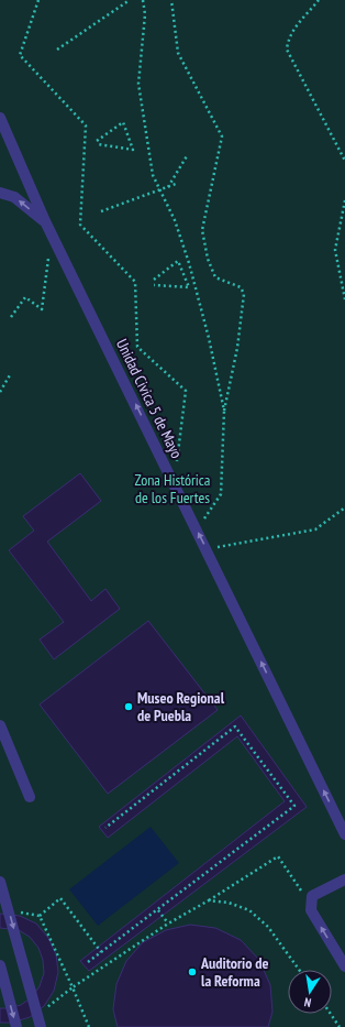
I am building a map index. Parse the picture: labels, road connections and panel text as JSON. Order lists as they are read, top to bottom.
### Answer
{
  "streets": {
    "lane": ["Unidad Civica 5 de Mayo"]
  },
  "one_way": ["Unidad Civica 5 de Mayo"],
  "parks": ["Zona Histórica de los Fuertes"],
  "places": ["Museo Regional de Puebla", "Auditorio de la Reforma"],
  "north": "bottom"
}
